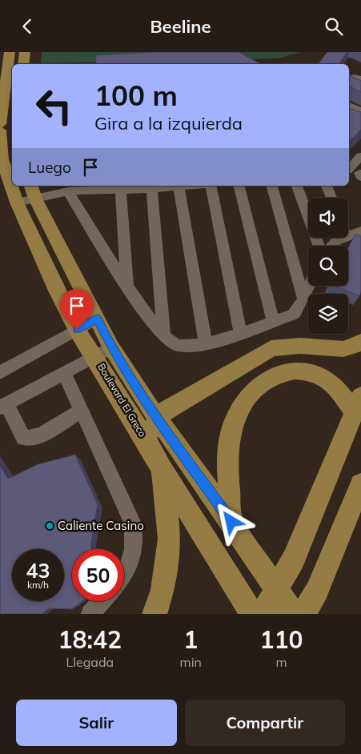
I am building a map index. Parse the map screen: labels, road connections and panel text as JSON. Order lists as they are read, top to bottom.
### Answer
{
  "streets": {
    "main road": ["Boulevard El Greco"]
  },
  "places": ["Caliente Casino"],
  "page": {
    "header": "Beeline",
    "turn": ["100 m", "Gira a la izquierda"],
    "then": "Luego",
    "speed": "43 km/h",
    "limit": "50",
    "eta": [
      "18:42",
      "Llegada",
      "1",
      "min",
      "110",
      "m"
    ],
    "buttons": ["Salir", "Compartir"]
  }
}
